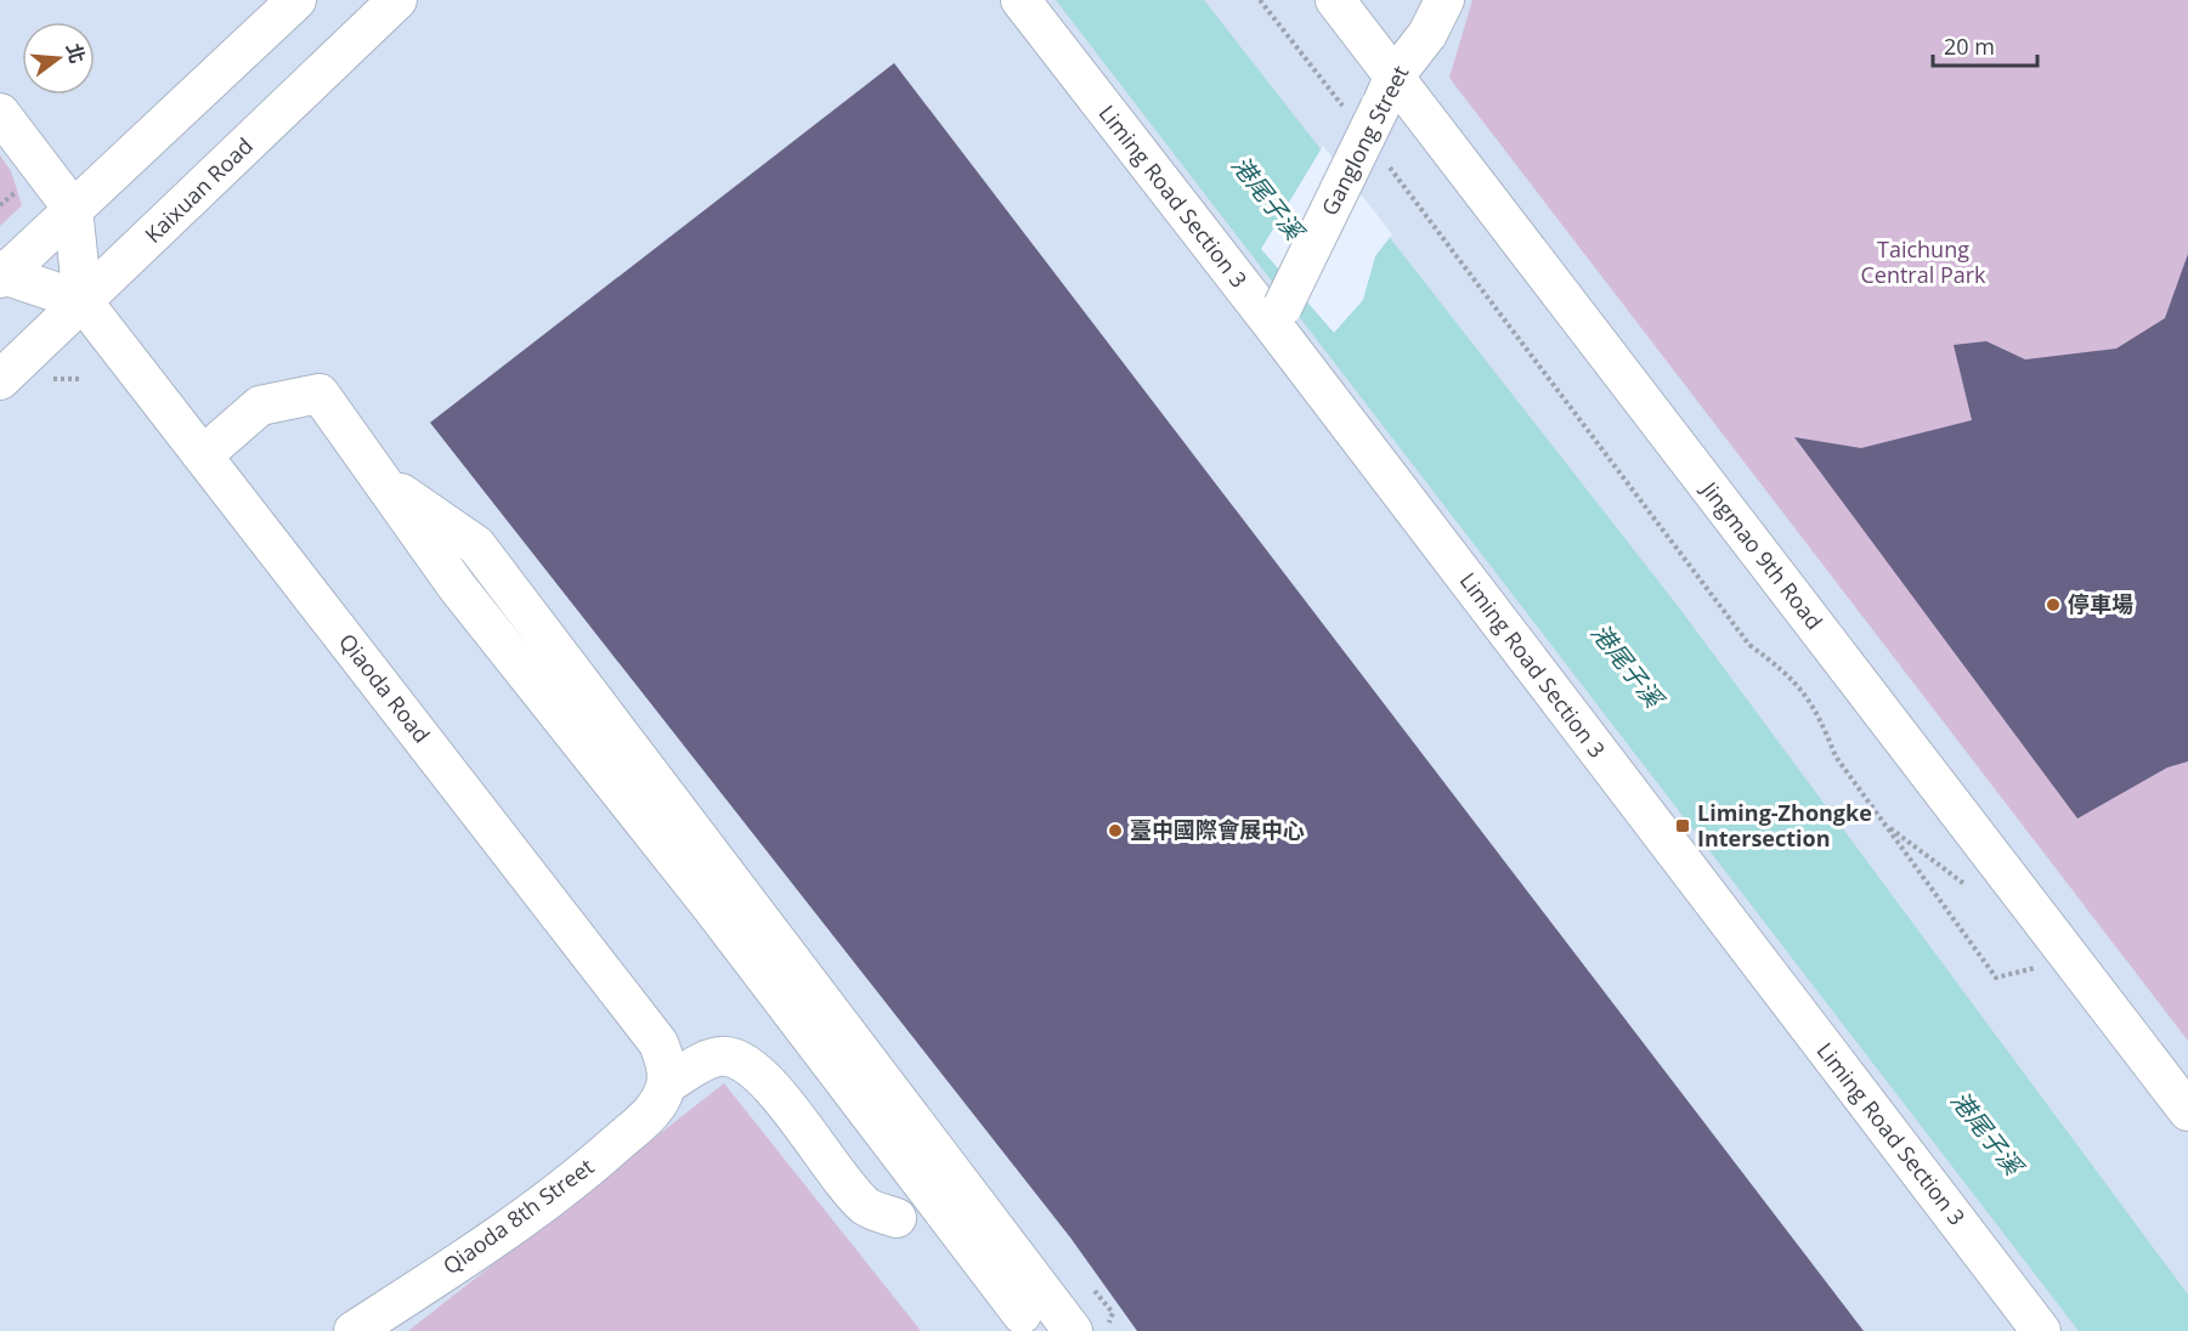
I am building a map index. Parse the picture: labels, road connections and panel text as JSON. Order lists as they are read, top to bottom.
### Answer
{
  "streets": {
    "street": [
      "Ganglong Street",
      "Kaixuan Road",
      "Liming Road Section 3",
      "Jingmao 9th Road",
      "Qiaoda Road",
      "Qiaoda 8th Street"
    ]
  },
  "crossings": [
    ["Ganglong Street", "Liming Road Section 3"],
    ["Ganglong Street", "Jingmao 9th Road"],
    ["Kaixuan Road", "Qiaoda Road"],
    ["Qiaoda Road", "Qiaoda 8th Street"]
  ],
  "water": ["港尾子溪"],
  "parks": ["Taichung Central Park"],
  "places": {
    "other": ["停車場", "臺中國際會展中心"],
    "transit": ["Liming-Zhongke Intersection"]
  },
  "scale_bar": "20 m",
  "north": "right"
}
